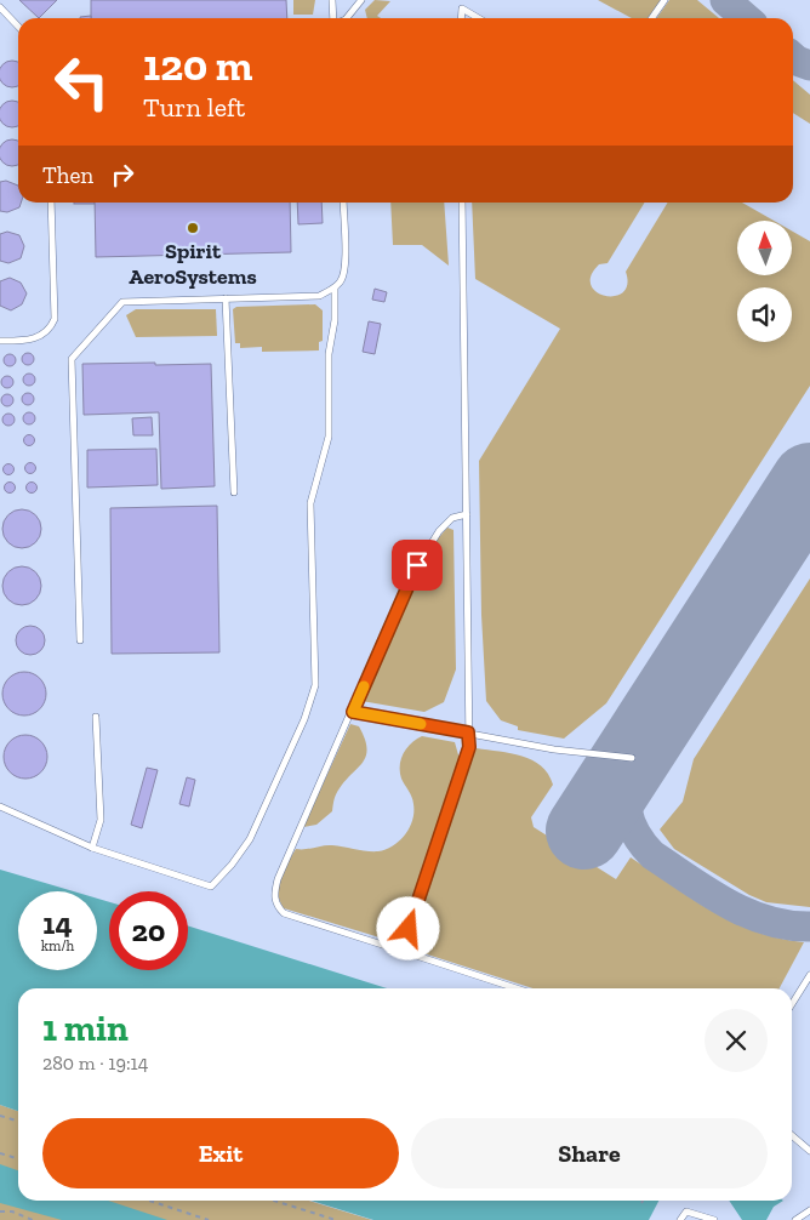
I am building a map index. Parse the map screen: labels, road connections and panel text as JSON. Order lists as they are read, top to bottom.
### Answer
{
  "places": ["Spirit AeroSystems"],
  "north": "top",
  "page": {
    "turn": ["120 m", "Turn left"],
    "then": "Then",
    "speed": "14 km/h",
    "limit": "20",
    "heading": ["1 min", "280 m · 19:14"],
    "buttons": ["Exit", "Share"]
  }
}
